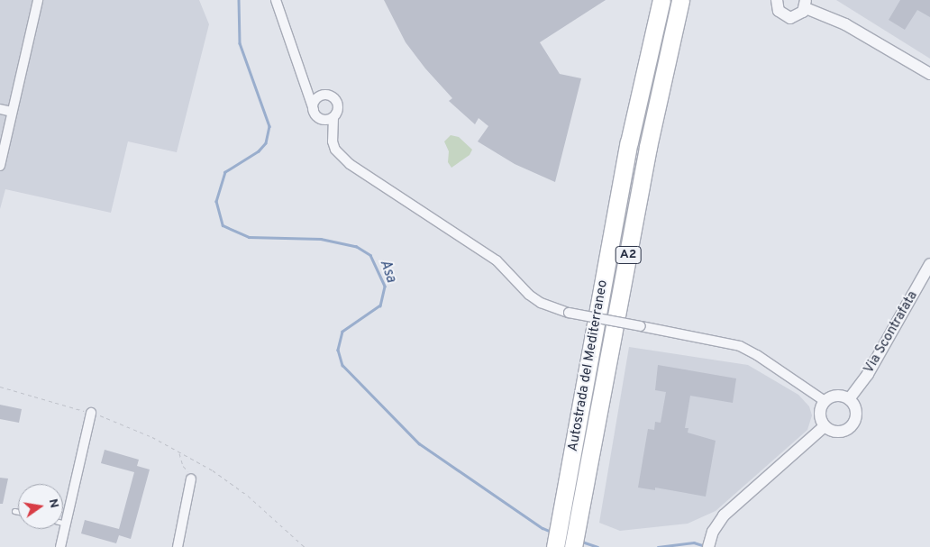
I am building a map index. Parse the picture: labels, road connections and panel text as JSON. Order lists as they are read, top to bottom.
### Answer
{
  "streets": {
    "highway": ["A2", "Autostrada del Mediterraneo"],
    "street": ["Via Scontrafata"]
  },
  "water": ["Asa"],
  "north": "right"
}
